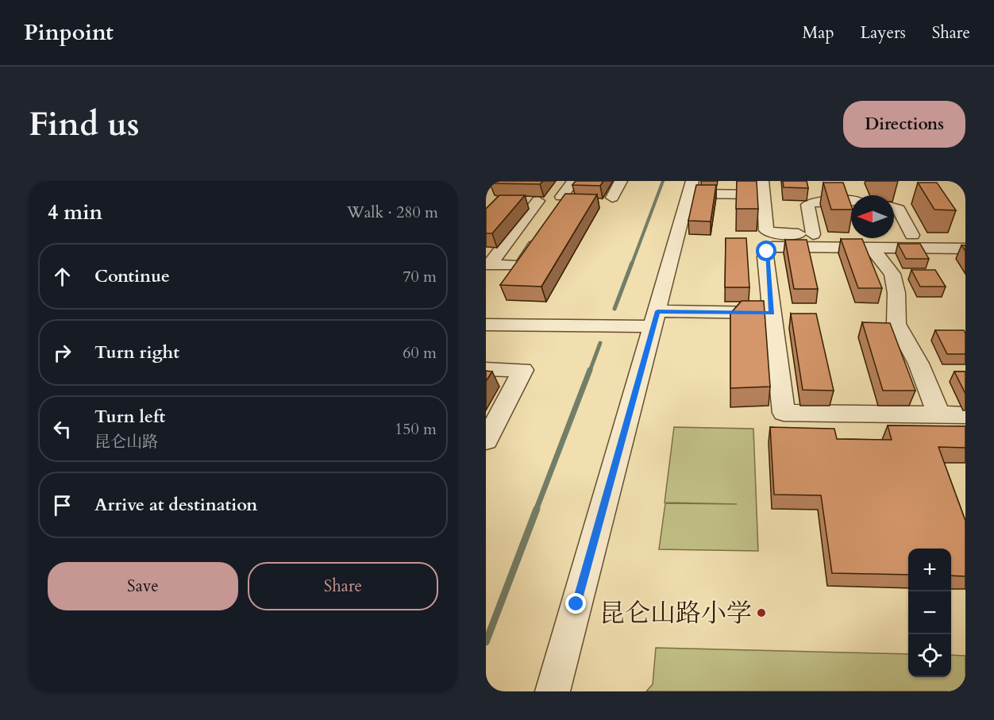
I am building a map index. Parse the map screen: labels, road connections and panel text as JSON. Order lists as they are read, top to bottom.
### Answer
{
  "places": ["昆仑山路小学"],
  "north": "left",
  "page": {
    "header": "Pinpoint",
    "nav": ["Map", "Layers", "Share"],
    "buttons": [
      "Directions",
      ["Save", "Share"]
    ],
    "title": "Find us",
    "heading": ["4 min", "Walk · 280 m"],
    "list": [
      ["Continue", "70 m"],
      ["Turn right", "60 m"],
      ["Turn left", "昆仑山路", "150 m"],
      "Arrive at destination"
    ],
    "map_buttons": ["+", "−"]
  }
}
